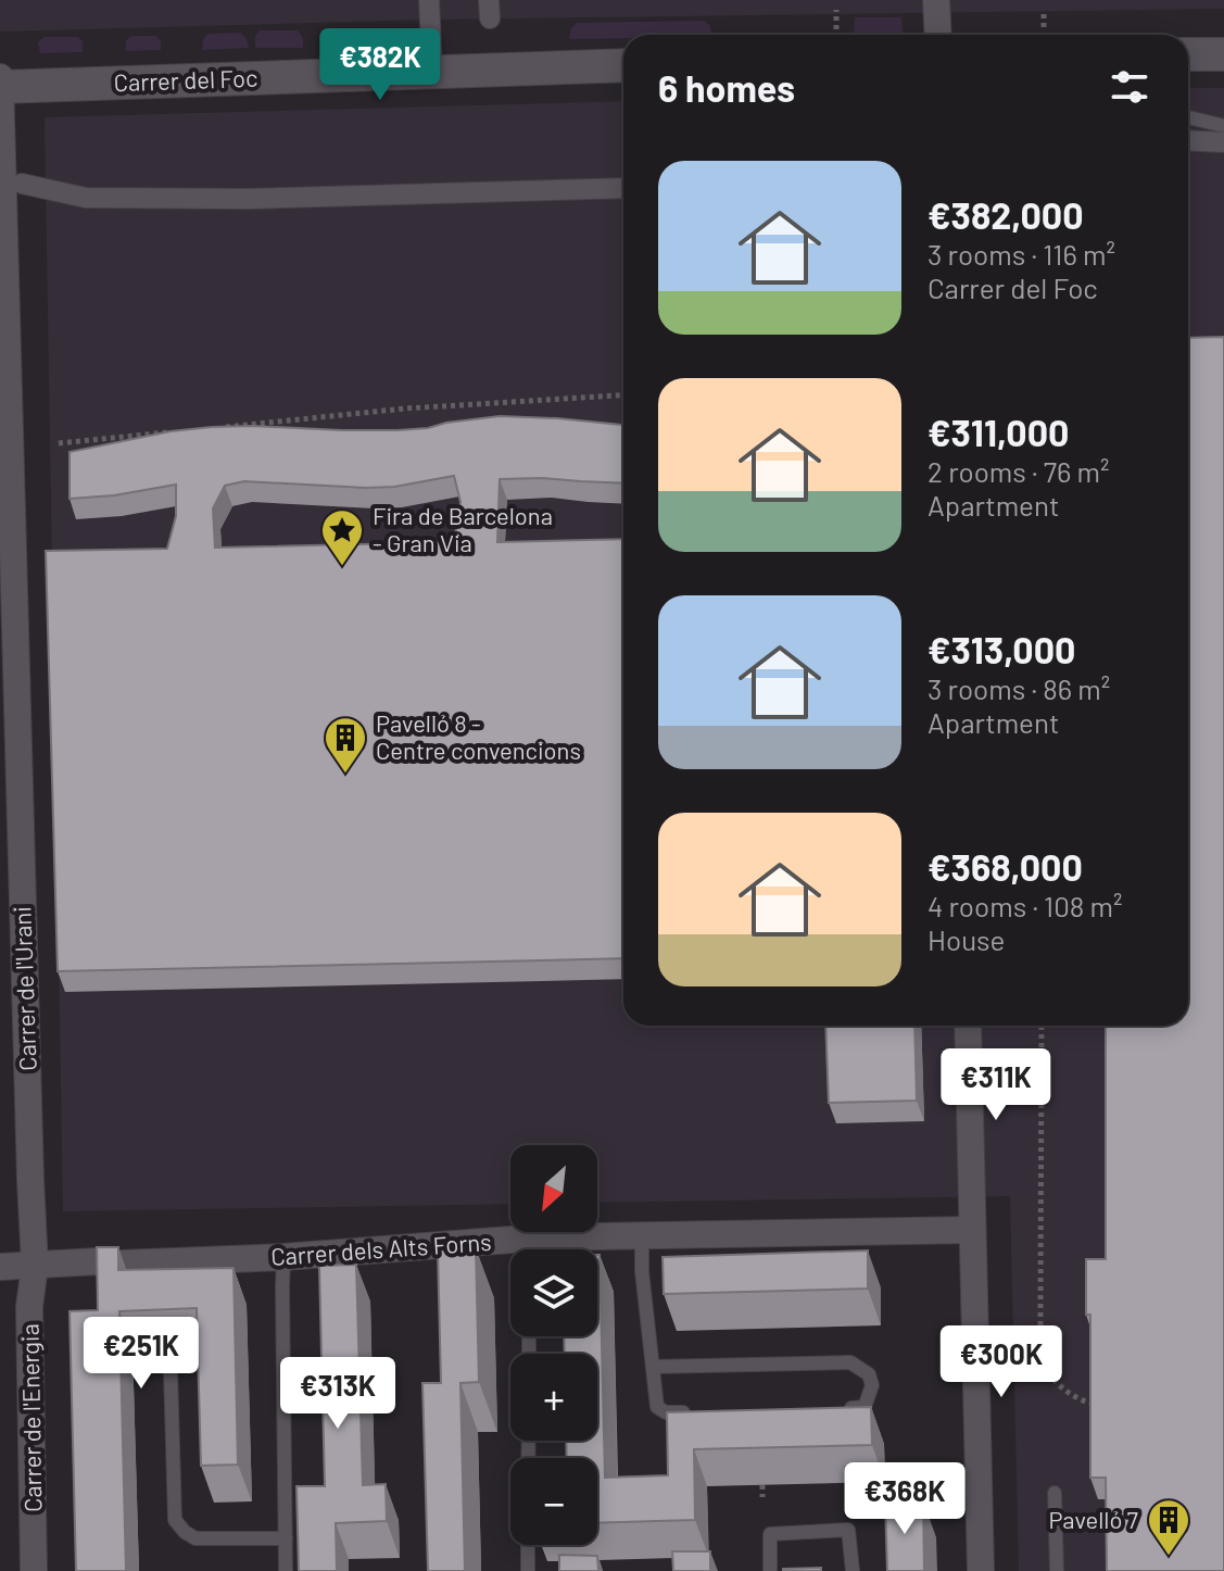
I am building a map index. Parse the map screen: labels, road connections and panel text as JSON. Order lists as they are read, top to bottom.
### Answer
{
  "streets": {
    "street": [
      "Carrer del Foc",
      "Carrer de l'Urani",
      "Carrer dels Alts Forns",
      "Carrer de l'Energia"
    ]
  },
  "crossings": [
    ["Carrer del Foc", "Carrer de l'Urani"],
    ["Carrer de l'Urani", "Carrer dels Alts Forns"],
    ["Carrer de l'Urani", "Carrer de l'Energia"],
    ["Carrer dels Alts Forns", "Carrer de l'Energia"]
  ],
  "places": {
    "place": ["Fira de Barcelona - Gran Via"],
    "building": ["Pavelló 8 - Centre convencions", "Pavelló 7"]
  },
  "north": "bottom left",
  "page": {
    "price": [
      "€382K",
      "€311K",
      "€251K",
      "€300K",
      "€313K",
      "€368K"
    ],
    "heading": "6 homes",
    "list": [
      {
        "name": "€382,000",
        "note": "3 rooms · 116 m² · Carrer del Foc"
      },
      {
        "name": "€311,000",
        "note": "2 rooms · 76 m² · Apartment"
      },
      {
        "name": "€313,000",
        "note": "3 rooms · 86 m² · Apartment"
      },
      {
        "name": "€368,000",
        "note": "4 rooms · 108 m² · House"
      }
    ],
    "map_buttons": ["+", "−"]
  }
}
